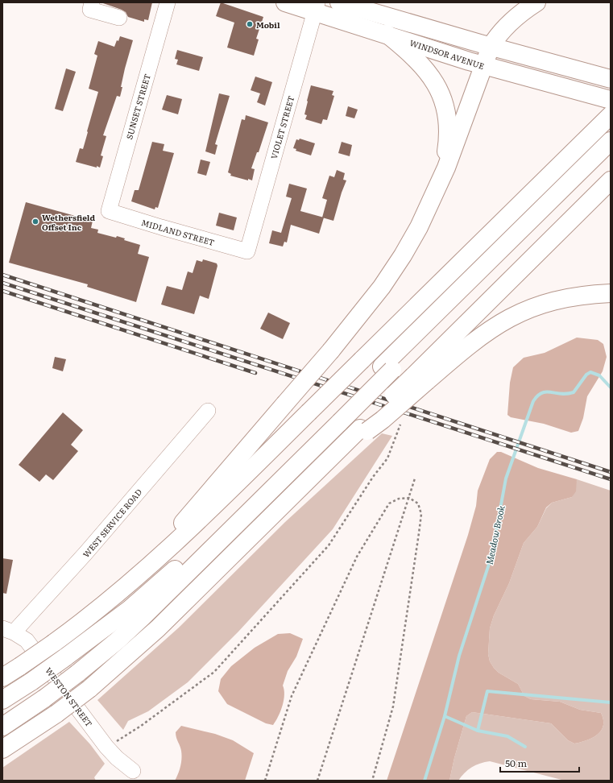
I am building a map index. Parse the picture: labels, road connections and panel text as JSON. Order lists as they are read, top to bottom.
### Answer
{
  "streets": {
    "main road": ["WINDSOR AVENUE"],
    "street": [
      "SUNSET STREET",
      "VIOLET STREET",
      "MIDLAND STREET",
      "WEST SERVICE ROAD",
      "WESTON STREET"
    ]
  },
  "crossings": [
    ["WINDSOR AVENUE", "VIOLET STREET"],
    ["SUNSET STREET", "MIDLAND STREET"],
    ["VIOLET STREET", "MIDLAND STREET"],
    ["WEST SERVICE ROAD", "WESTON STREET"]
  ],
  "water": ["Meadow Brook"],
  "places": ["Mobil", "Wethersfield Offset Inc"],
  "scale_bar": "50 m"
}
